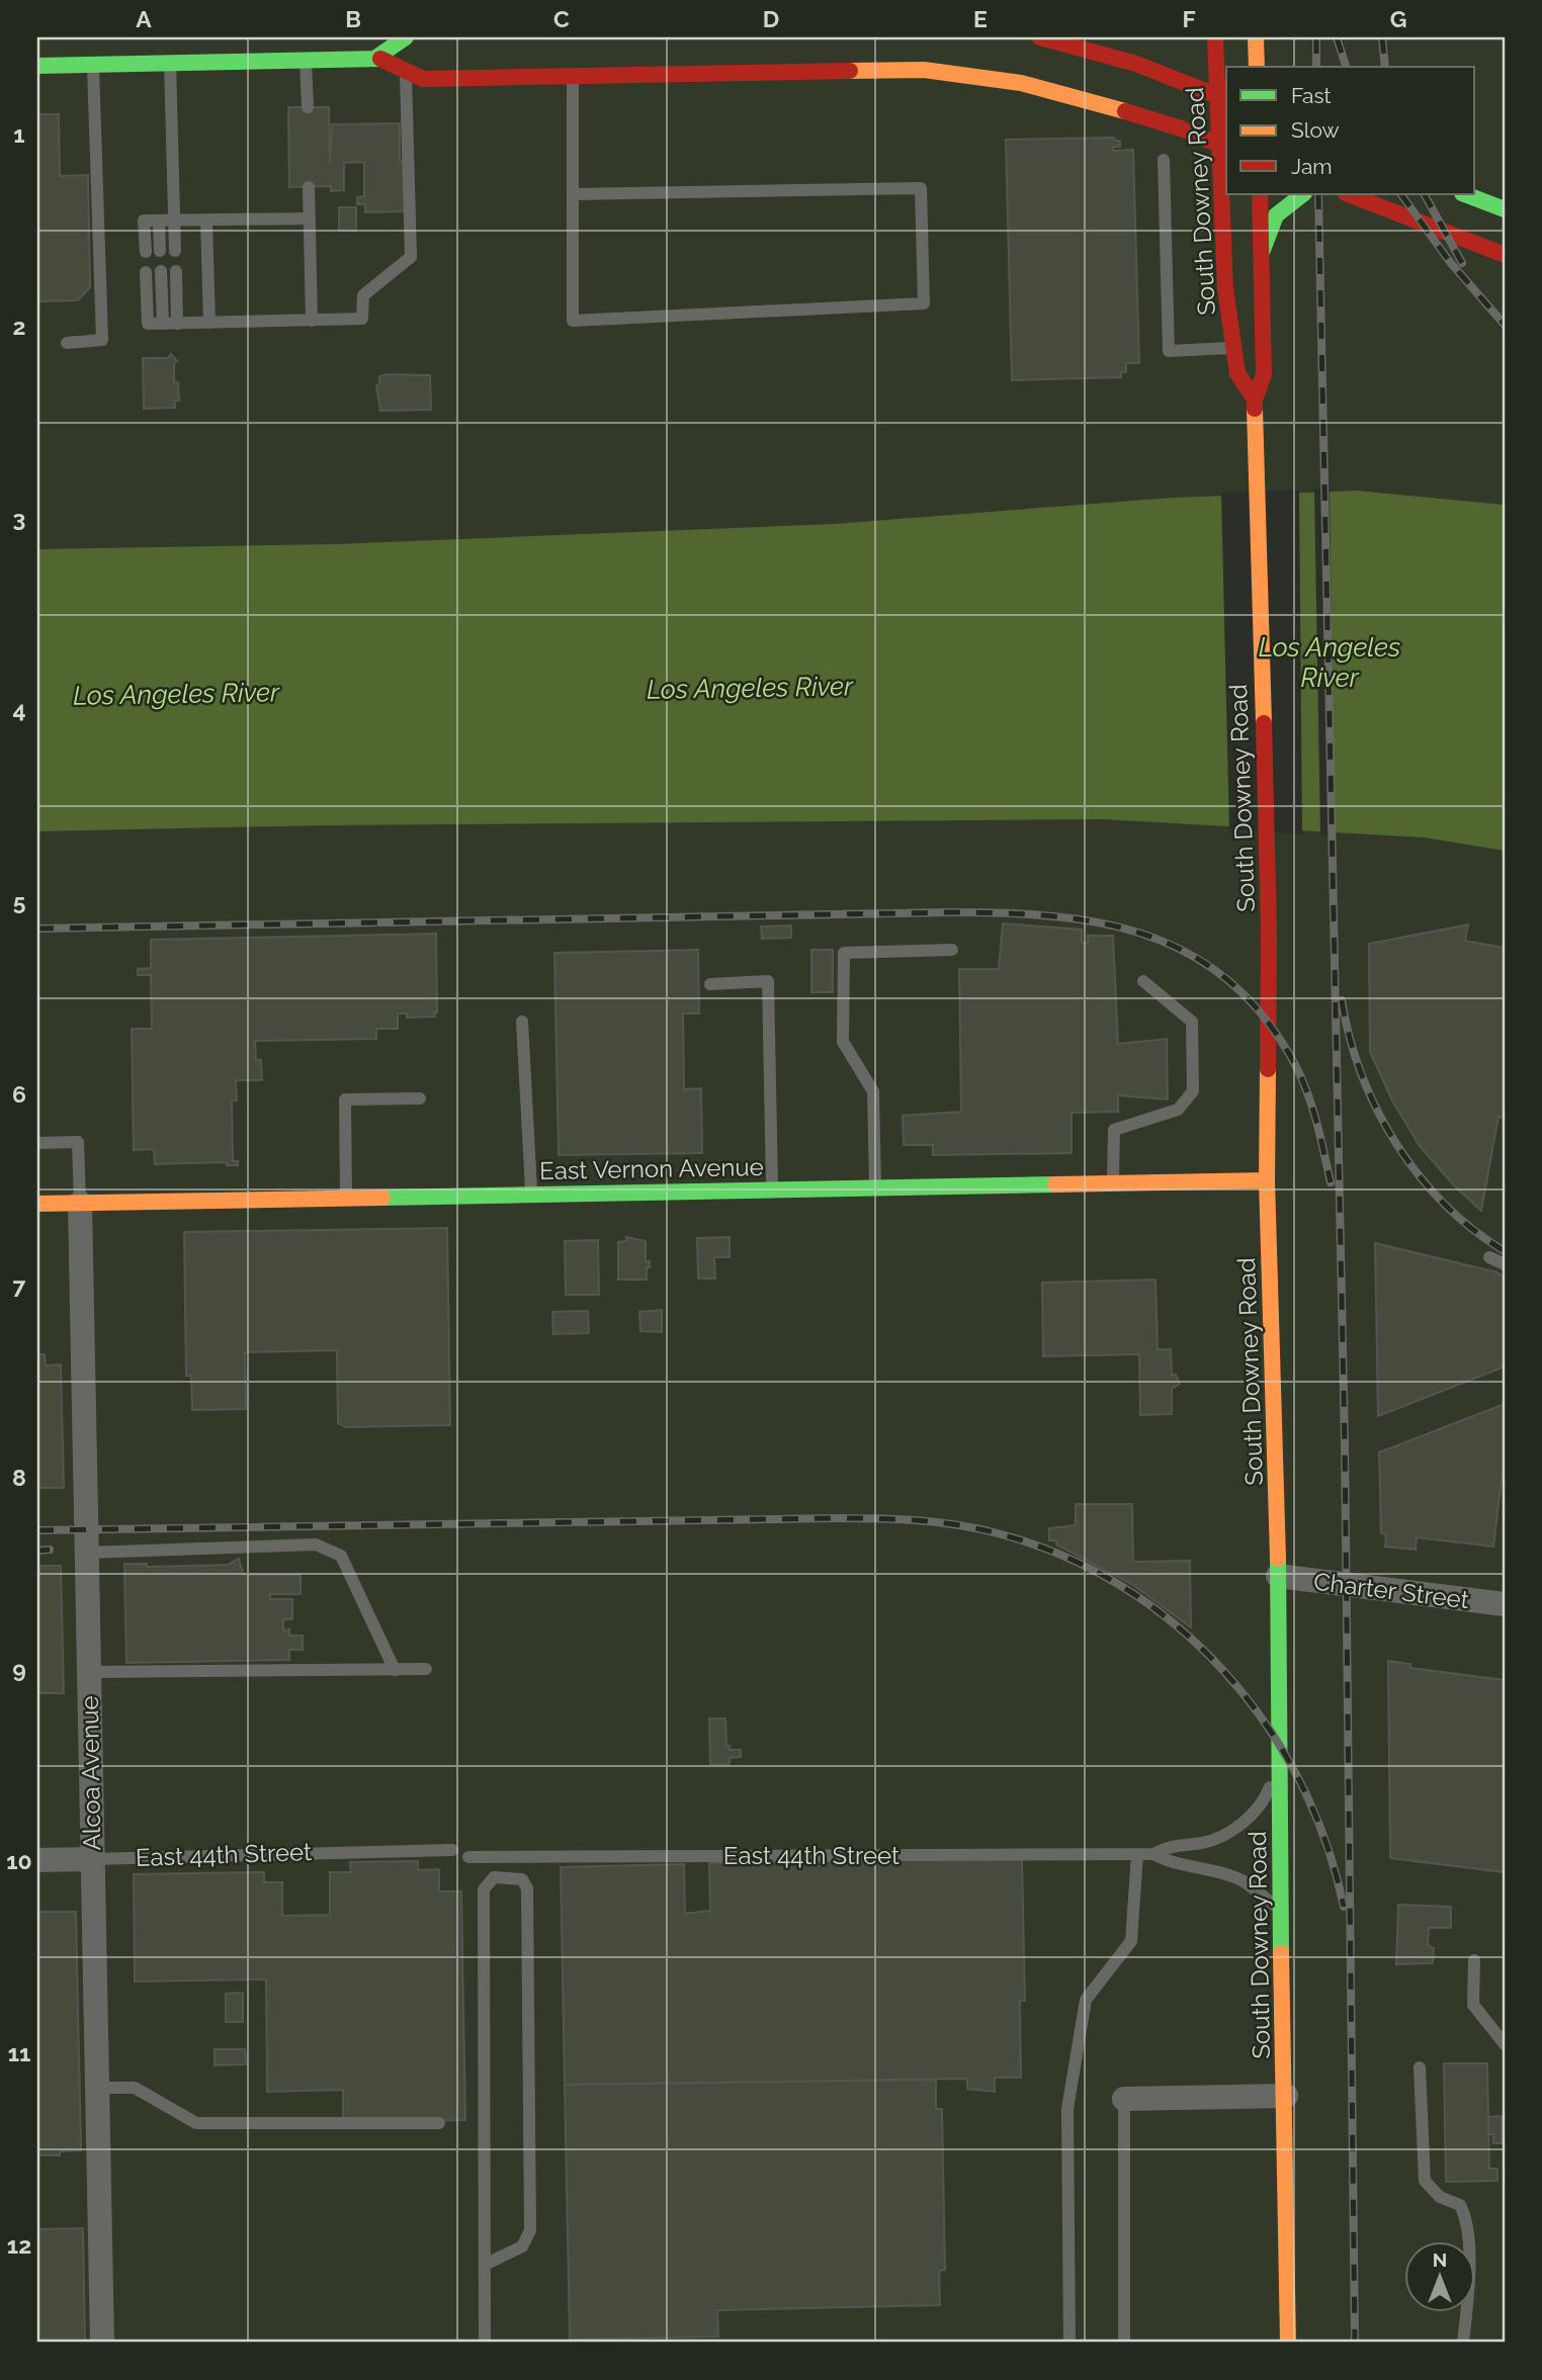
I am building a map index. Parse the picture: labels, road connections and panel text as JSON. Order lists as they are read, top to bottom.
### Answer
{
  "streets": {
    "main road": ["South Downey Road", "East Vernon Avenue"],
    "street": ["Charter Street", "Alcoa Avenue", "East 44th Street"]
  },
  "crossings": [
    ["South Downey Road", "East Vernon Avenue"],
    ["South Downey Road", "Charter Street"],
    ["South Downey Road", "East 44th Street"],
    ["East Vernon Avenue", "Alcoa Avenue"],
    ["Alcoa Avenue", "East 44th Street"]
  ],
  "water": ["Los Angeles River"],
  "legend": ["Fast", "Slow", "Jam"],
  "north": "top",
  "grid": {
    "columns": [
      "A",
      "B",
      "C",
      "D",
      "E",
      "F",
      "G"
    ],
    "rows": [
      "1",
      "2",
      "3",
      "4",
      "5",
      "6",
      "7",
      "8",
      "9",
      "10",
      "11",
      "12"
    ]
  }
}
